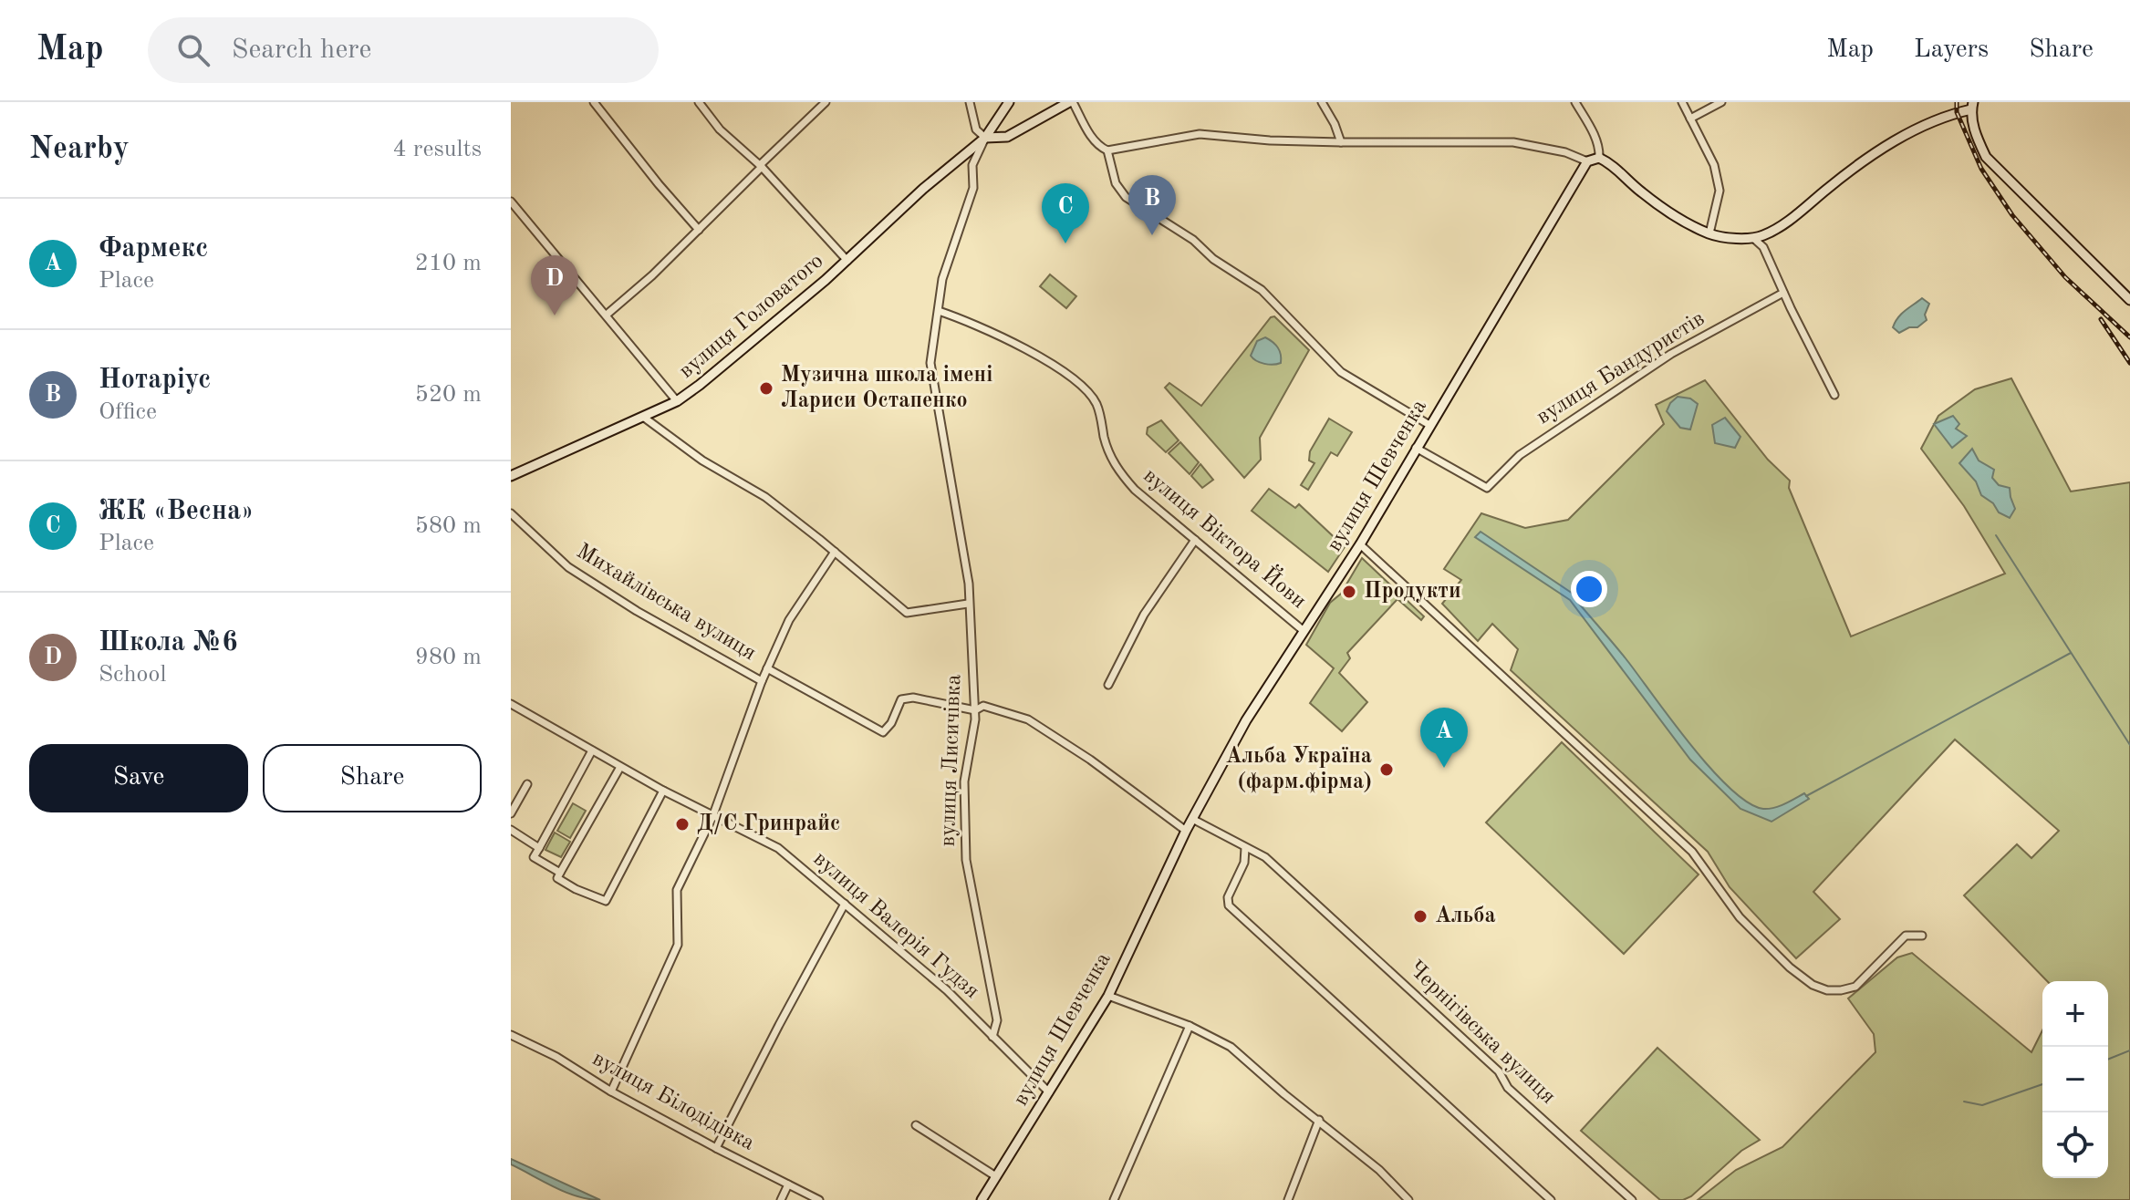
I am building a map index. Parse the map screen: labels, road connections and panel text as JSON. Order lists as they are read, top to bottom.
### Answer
{
  "streets": {
    "main road": ["вулиця Головатого", "вулиця Шевченка"],
    "street": [
      "вулиця Бандуристів",
      "вулиця Віктора Йови",
      "Михайлівська вулиця",
      "вулиця Лисичівка",
      "вулиця Валерія Гудзя",
      "Чернігівська вулиця",
      "вулиця Білодідівка"
    ]
  },
  "crossings": [
    ["вулиця Головатого", "вулиця Лисичівка"],
    ["вулиця Бандуристів", "вулиця Шевченка"],
    ["вулиця Шевченка", "вулиця Віктора Йови"],
    ["вулиця Шевченка", "вулиця Валерія Гудзя"],
    ["вулиця Віктора Йови", "вулиця Лисичівка"],
    ["Михайлівська вулиця", "вулиця Лисичівка"],
    ["вулиця Лисичівка", "вулиця Валерія Гудзя"]
  ],
  "places": [
    "Музична школа імені Лариси Остапенко",
    "Продукти",
    "Альба Україна (фарм.фірма)",
    "Д/С Гринрайс",
    "Альба"
  ],
  "page": {
    "header": "Map",
    "search": "Search here",
    "nav": ["Map", "Layers", "Share"],
    "heading": ["Nearby", "4 results"],
    "pins": [
      "B",
      "C",
      "D",
      "A"
    ],
    "list": [
      {
        "mark": "A",
        "name": "Фармекс",
        "note": "Place",
        "value": "210 m"
      },
      {
        "mark": "B",
        "name": "Нотаріус",
        "note": "Office",
        "value": "520 m"
      },
      {
        "mark": "C",
        "name": "ЖК «Весна»",
        "note": "Place",
        "value": "580 m"
      },
      {
        "mark": "D",
        "name": "Школа №6",
        "note": "School",
        "value": "980 m"
      }
    ],
    "buttons": ["Save", "Share"],
    "map_buttons": ["+", "−"]
  }
}
